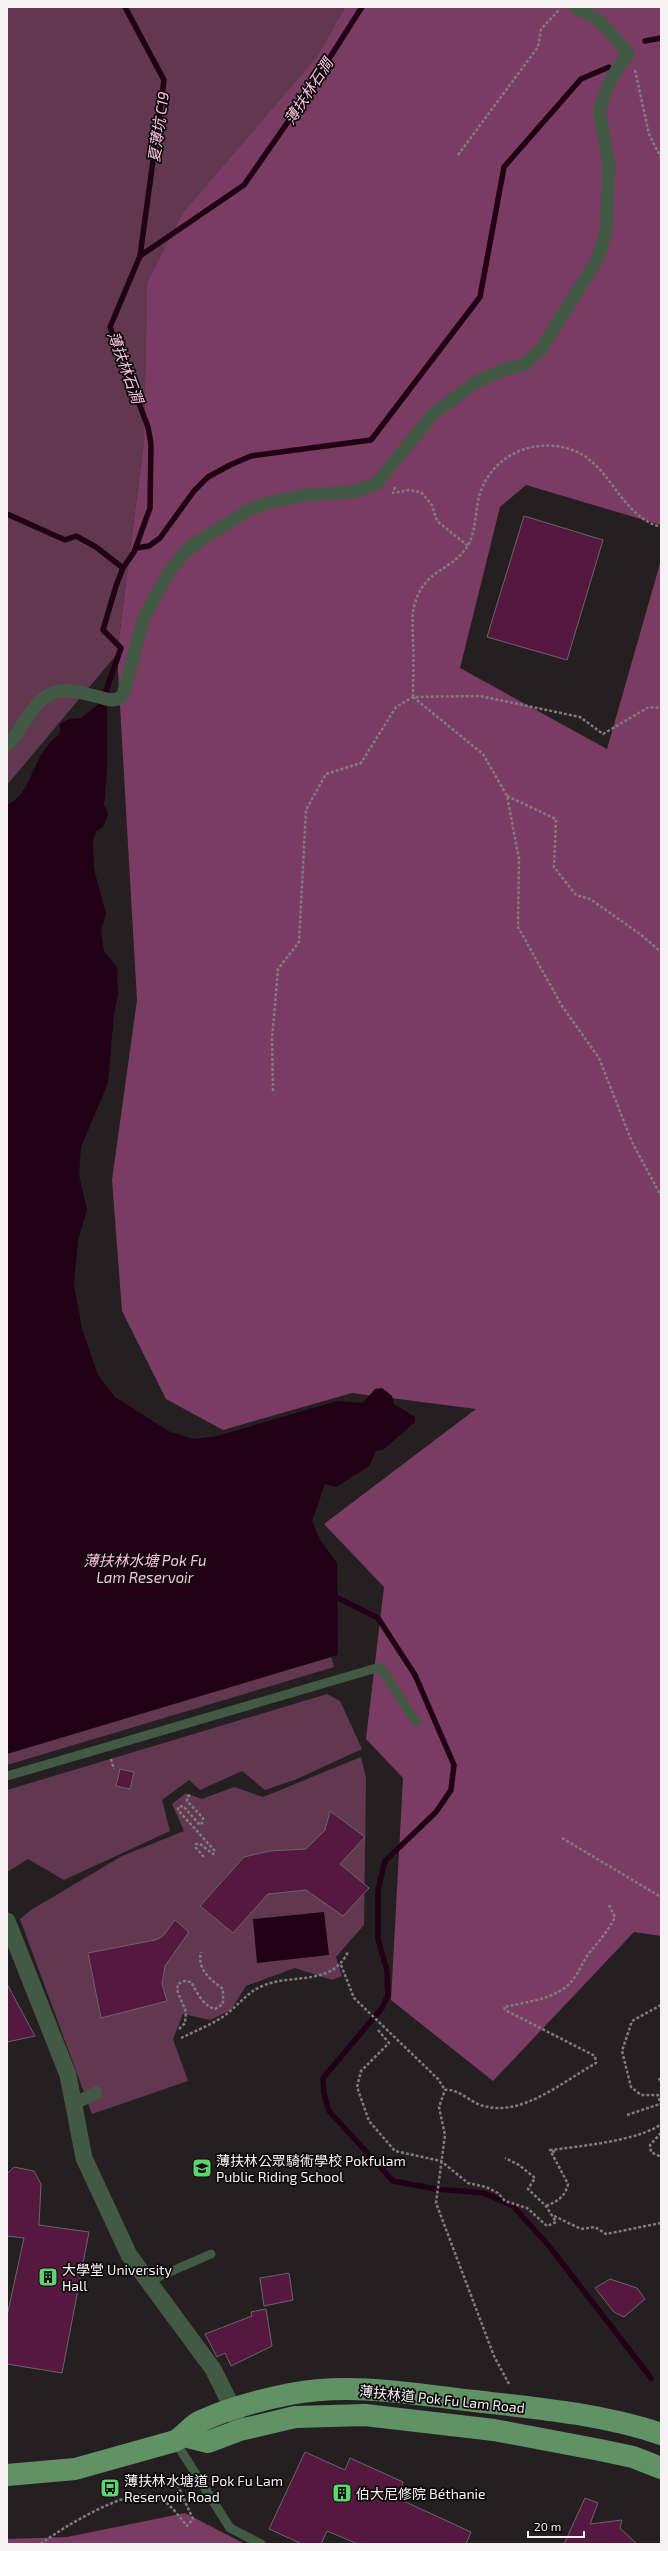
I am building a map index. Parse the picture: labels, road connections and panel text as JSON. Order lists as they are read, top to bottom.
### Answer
{
  "streets": {
    "main road": ["薄扶林道 Pok Fu Lam Road"]
  },
  "water": ["薄扶林石澗", "夏薄坑 C19", "薄扶林水塘 Pok Fu Lam Reservoir"],
  "places": {
    "school or university": ["薄扶林公眾騎術學校 Pokfulam Public Riding School"],
    "building": ["大學堂 University Hall", "伯大尼修院 Béthanie"],
    "bus stop": ["薄扶林水塘道 Pok Fu Lam Reservoir Road"]
  },
  "scale_bar": "20 m"
}
